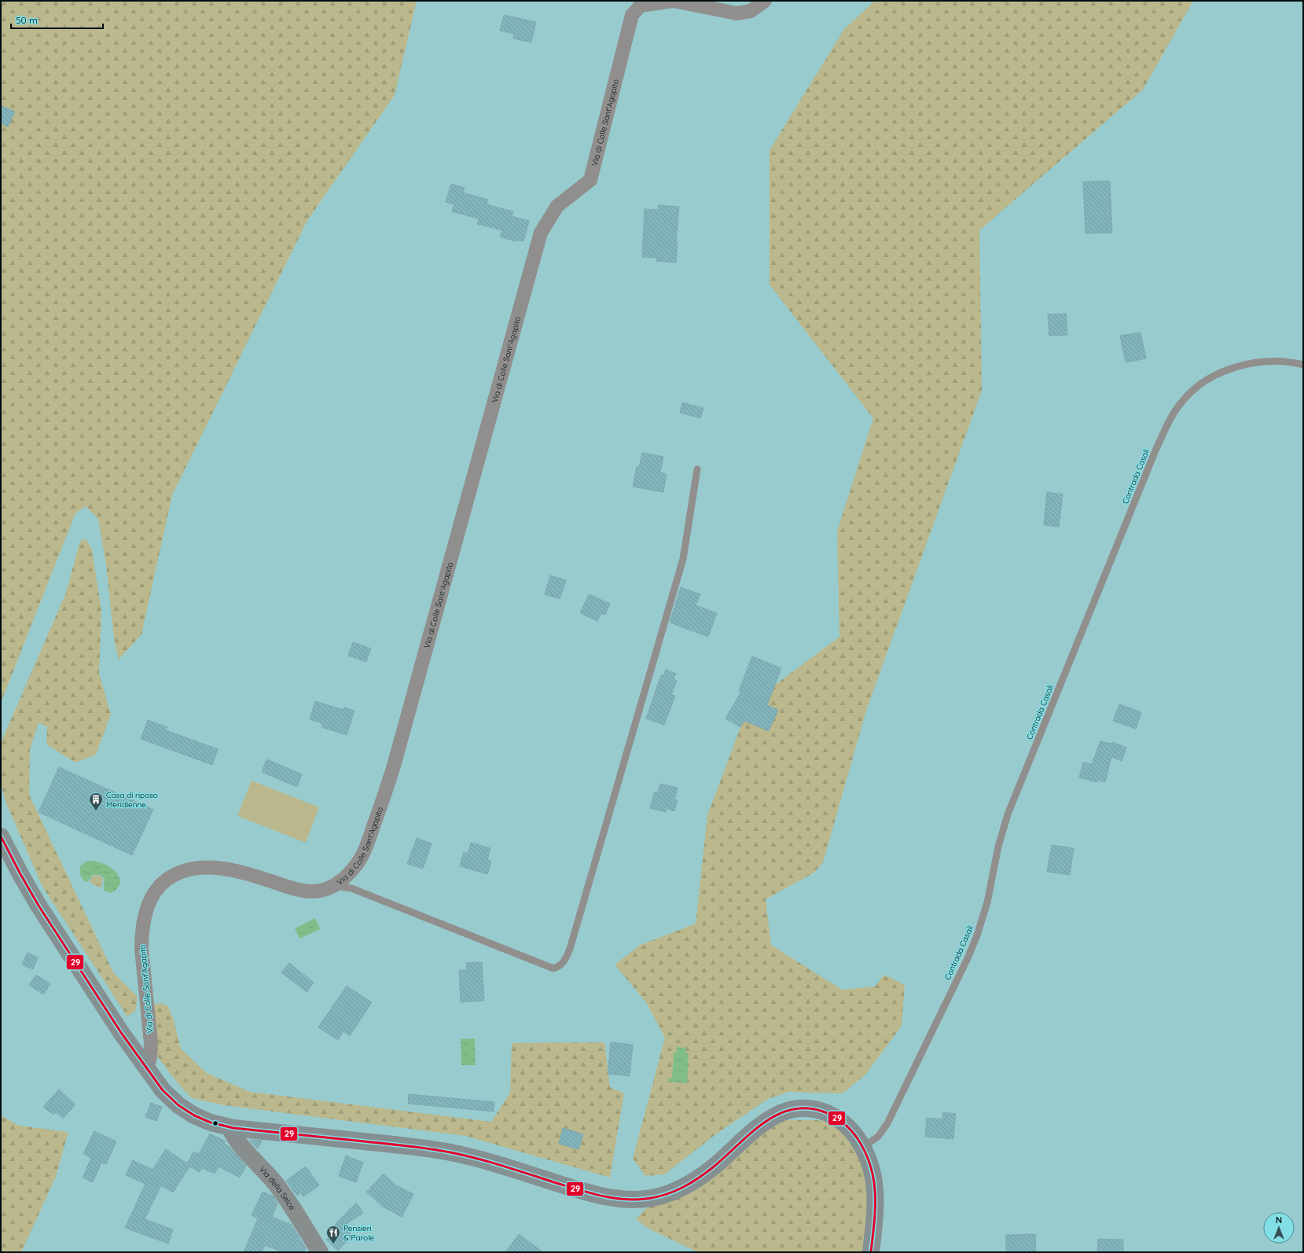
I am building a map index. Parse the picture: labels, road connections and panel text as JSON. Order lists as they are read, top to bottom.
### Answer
{
  "streets": {
    "street": ["Via di Colle Sant'Agapito", "Via della Selce"],
    "lane": ["Contrada Casali"]
  },
  "places": {
    "building": ["Casa di riposo Meridienne"],
    "restaurant": ["Pensieri & Parole"]
  },
  "lines": ["transit line 29"],
  "scale_bar": "50 m",
  "north": "top"
}
